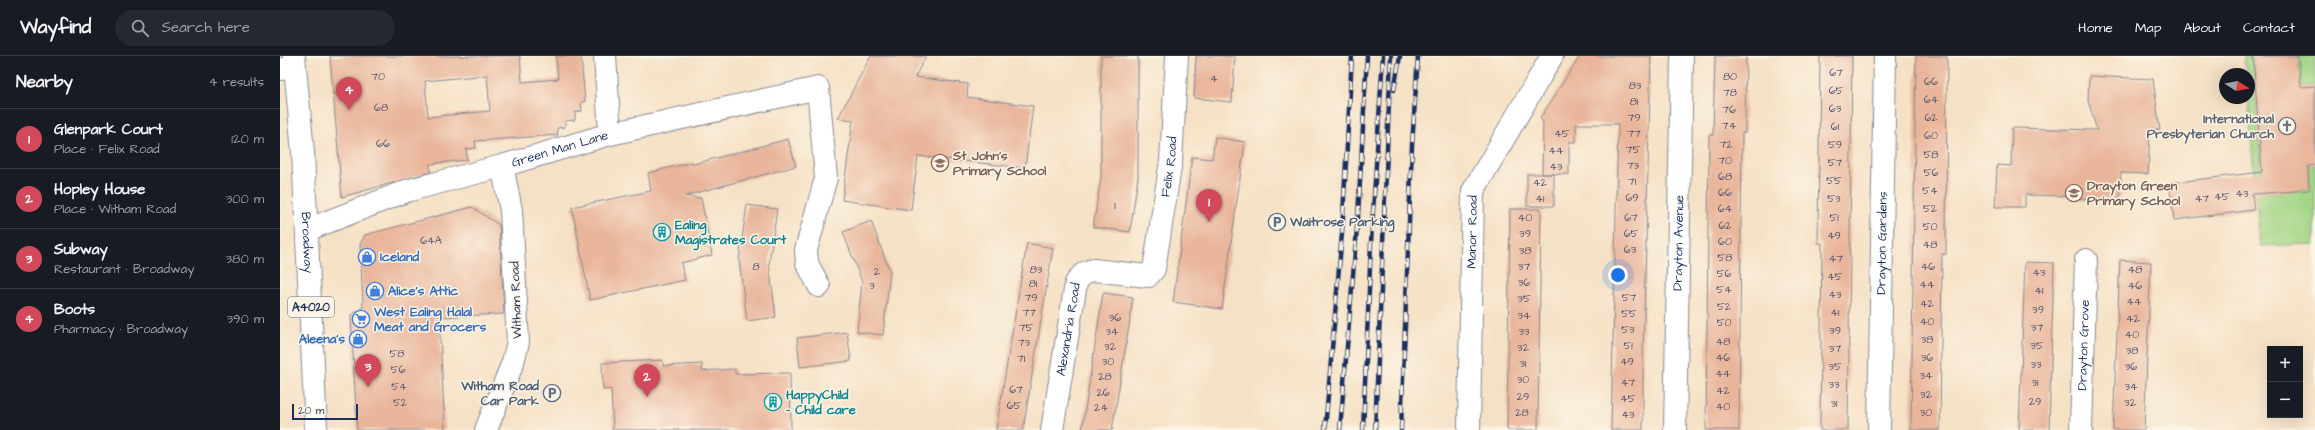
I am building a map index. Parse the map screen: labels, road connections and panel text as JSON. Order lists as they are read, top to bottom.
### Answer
{
  "streets": {
    "street": [
      "Green Man Lane",
      "Felix Road",
      "Manor Road",
      "Broadway",
      "Drayton Avenue",
      "Drayton Gardens",
      "Witham Road",
      "A4020",
      "Alexandria Road",
      "Drayton Grove"
    ]
  },
  "crossings": [
    ["Green Man Lane", "Broadway"],
    ["Green Man Lane", "Witham Road"],
    ["Felix Road", "Alexandria Road"]
  ],
  "places": {
    "church": ["International Presbyterian Church"],
    "school or university": ["St John's Primary School", "Drayton Green Primary School"],
    "parking": ["Waitrose Parking", "Witham Road Car Park"],
    "building": ["Ealing Magistrates Court", "HappyChild - Child care"],
    "shop": ["Iceland", "Alice's Attic", "Aleena's"],
    "supermarket": ["West Ealing Halal Meat and Grocers"]
  },
  "house_numbers": [
    "67",
    "70",
    "80",
    "4",
    "66",
    "83",
    "65",
    "78",
    "64",
    "81",
    "68",
    "63",
    "76",
    "79",
    "62",
    "74",
    "61",
    "45",
    "77",
    "60",
    "66",
    "72",
    "59",
    "75",
    "44",
    "58",
    "70",
    "57",
    "73",
    "43",
    "56",
    "68",
    "55",
    "71",
    "42",
    "54",
    "66",
    "43",
    "45",
    "69",
    "41",
    "53",
    "47",
    "1",
    "64",
    "52",
    "40",
    "67",
    "51",
    "62",
    "50",
    "39",
    "65",
    "49",
    "64A",
    "60",
    "48",
    "63",
    "38",
    "58",
    "47",
    "8",
    "37",
    "46",
    "83",
    "48",
    "2",
    "43",
    "56",
    "45",
    "36",
    "81",
    "44",
    "3",
    "46",
    "54",
    "41",
    "43",
    "79",
    "57",
    "35",
    "44",
    "42",
    "52",
    "39",
    "77",
    "41",
    "55",
    "34",
    "36",
    "42",
    "40",
    "50",
    "75",
    "37",
    "53",
    "39",
    "34",
    "33",
    "40",
    "38",
    "48",
    "73",
    "51",
    "35",
    "32",
    "32",
    "37",
    "38",
    "58",
    "46",
    "36",
    "71",
    "30",
    "49",
    "31",
    "33",
    "35",
    "36",
    "56",
    "44",
    "34",
    "28",
    "30",
    "47",
    "31",
    "33",
    "54",
    "34",
    "67",
    "42",
    "26",
    "32",
    "29",
    "45",
    "29",
    "52",
    "32",
    "31",
    "65",
    "40",
    "24",
    "28",
    "30",
    "43"
  ],
  "scale_bar": "20 m",
  "north": "right",
  "page": {
    "header": "Wayfind",
    "search": "Search here",
    "nav": [
      "Home",
      "Map",
      "About",
      "Contact"
    ],
    "heading": ["Nearby", "4 results"],
    "pins": [
      "4",
      "1",
      "3",
      "2"
    ],
    "list": [
      {
        "mark": "1",
        "name": "Glenpark Court",
        "note": "Place · Felix Road",
        "value": "120 m"
      },
      {
        "mark": "2",
        "name": "Hopley House",
        "note": "Place · Witham Road",
        "value": "300 m"
      },
      {
        "mark": "3",
        "name": "Subway",
        "note": "Restaurant · Broadway",
        "value": "380 m"
      },
      {
        "mark": "4",
        "name": "Boots",
        "note": "Pharmacy · Broadway",
        "value": "390 m"
      }
    ],
    "map_buttons": ["+", "−"],
    "scale": "20 m"
  }
}
